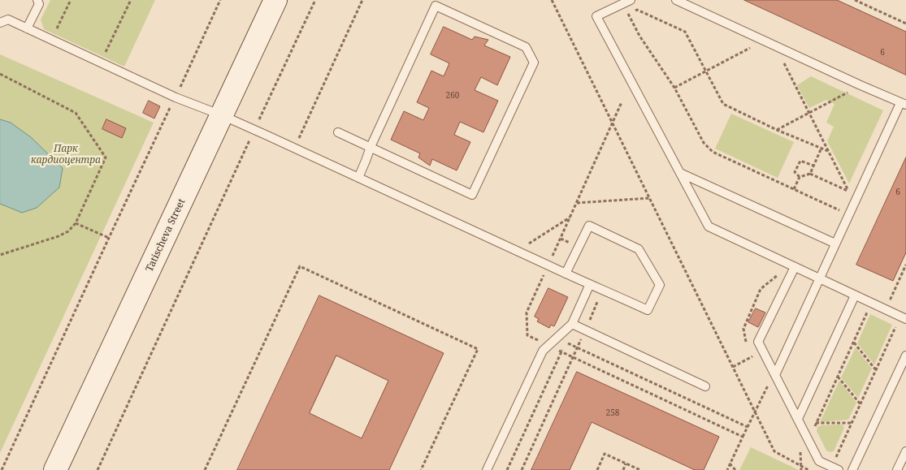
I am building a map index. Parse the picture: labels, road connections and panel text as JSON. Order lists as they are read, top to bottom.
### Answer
{
  "streets": {
    "street": ["Tatischeva Street"]
  },
  "parks": ["Парк кардиоцентра"],
  "house_numbers": [
    "6",
    "260",
    "6",
    "258"
  ]
}
